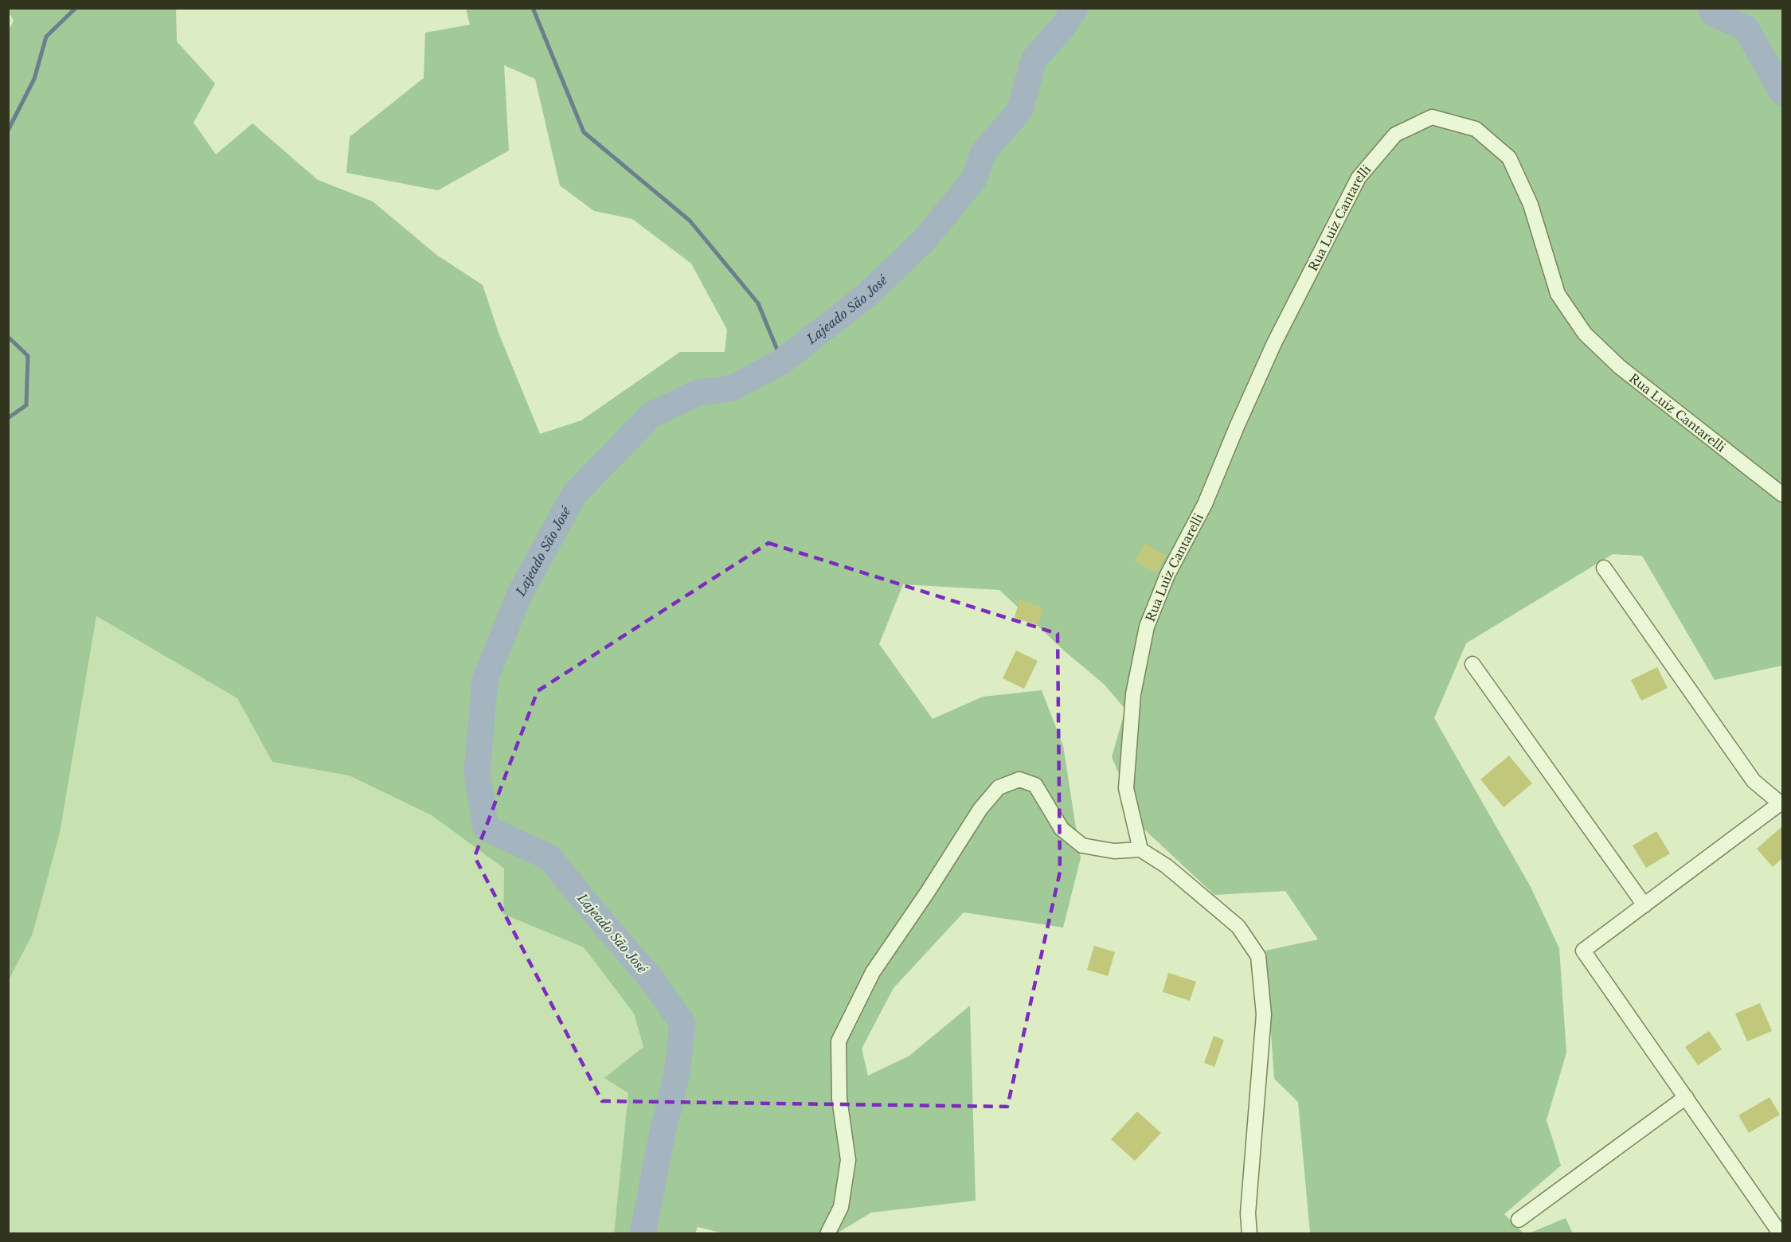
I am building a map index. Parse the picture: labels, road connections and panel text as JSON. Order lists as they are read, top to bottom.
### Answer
{
  "streets": {
    "street": ["Rua Luiz Cantarelli"]
  },
  "water": ["Lajeado São José"]
}
